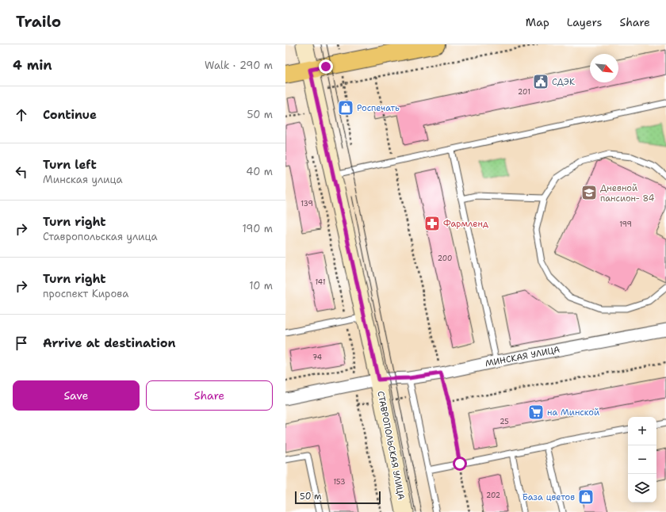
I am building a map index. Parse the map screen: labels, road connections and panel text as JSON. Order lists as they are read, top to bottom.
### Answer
{
  "streets": {
    "street": ["МИНСКАЯ УЛИЦА", "СТАВРОПОЛЬСКАЯ УЛИЦА"]
  },
  "crossings": [
    ["МИНСКАЯ УЛИЦА", "СТАВРОПОЛЬСКАЯ УЛИЦА"]
  ],
  "places": {
    "public building": ["СДЭК"],
    "shop": ["Роспечать", "База цветов"],
    "school or university": ["Дневной пансион- 84"],
    "pharmacy": ["Фармленд"],
    "supermarket": ["на Минской"]
  },
  "house_numbers": [
    "201",
    "139",
    "199",
    "200",
    "141",
    "74",
    "25",
    "153",
    "202"
  ],
  "scale_bar": "50 m",
  "north": "bottom right",
  "page": {
    "header": "Trailo",
    "nav": ["Map", "Layers", "Share"],
    "heading": ["4 min", "Walk · 290 m"],
    "list": [
      ["Continue", "50 m"],
      ["Turn left", "Минская улица", "40 m"],
      ["Turn right", "Ставропольская улица", "190 m"],
      ["Turn right", "проспект Кирова", "10 m"],
      "Arrive at destination"
    ],
    "buttons": ["Save", "Share"],
    "map_buttons": ["+", "−"],
    "scale": "50 m"
  }
}
